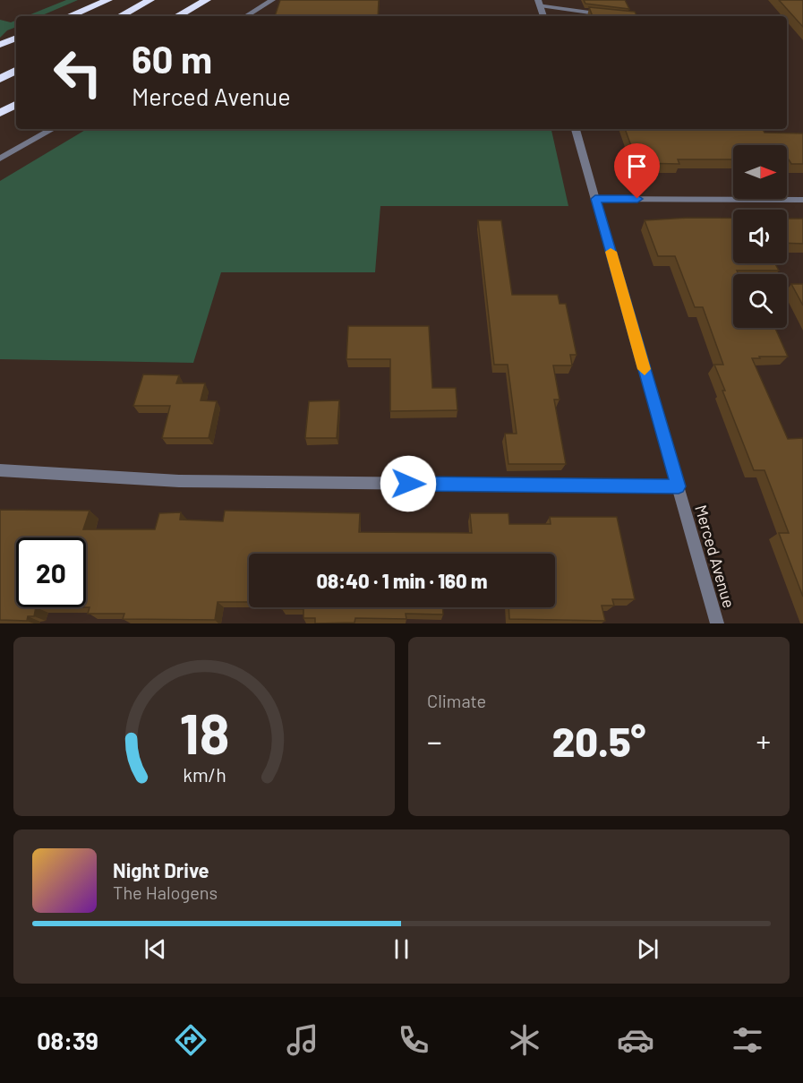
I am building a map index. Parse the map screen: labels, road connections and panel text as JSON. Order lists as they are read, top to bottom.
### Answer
{
  "streets": {
    "street": ["Merced Avenue"]
  },
  "north": "right",
  "page": {
    "turn": ["60 m", "Merced Avenue"],
    "limit": "20",
    "trip": "08:40 · 1 min · 160 m",
    "tile": "Climate",
    "heat": ["−", "20.5°", "+"],
    "song": ["Night Drive", "The Halogens"],
    "tabs": "08:39",
    "gauge": ["18", "km/h"]
  }
}
